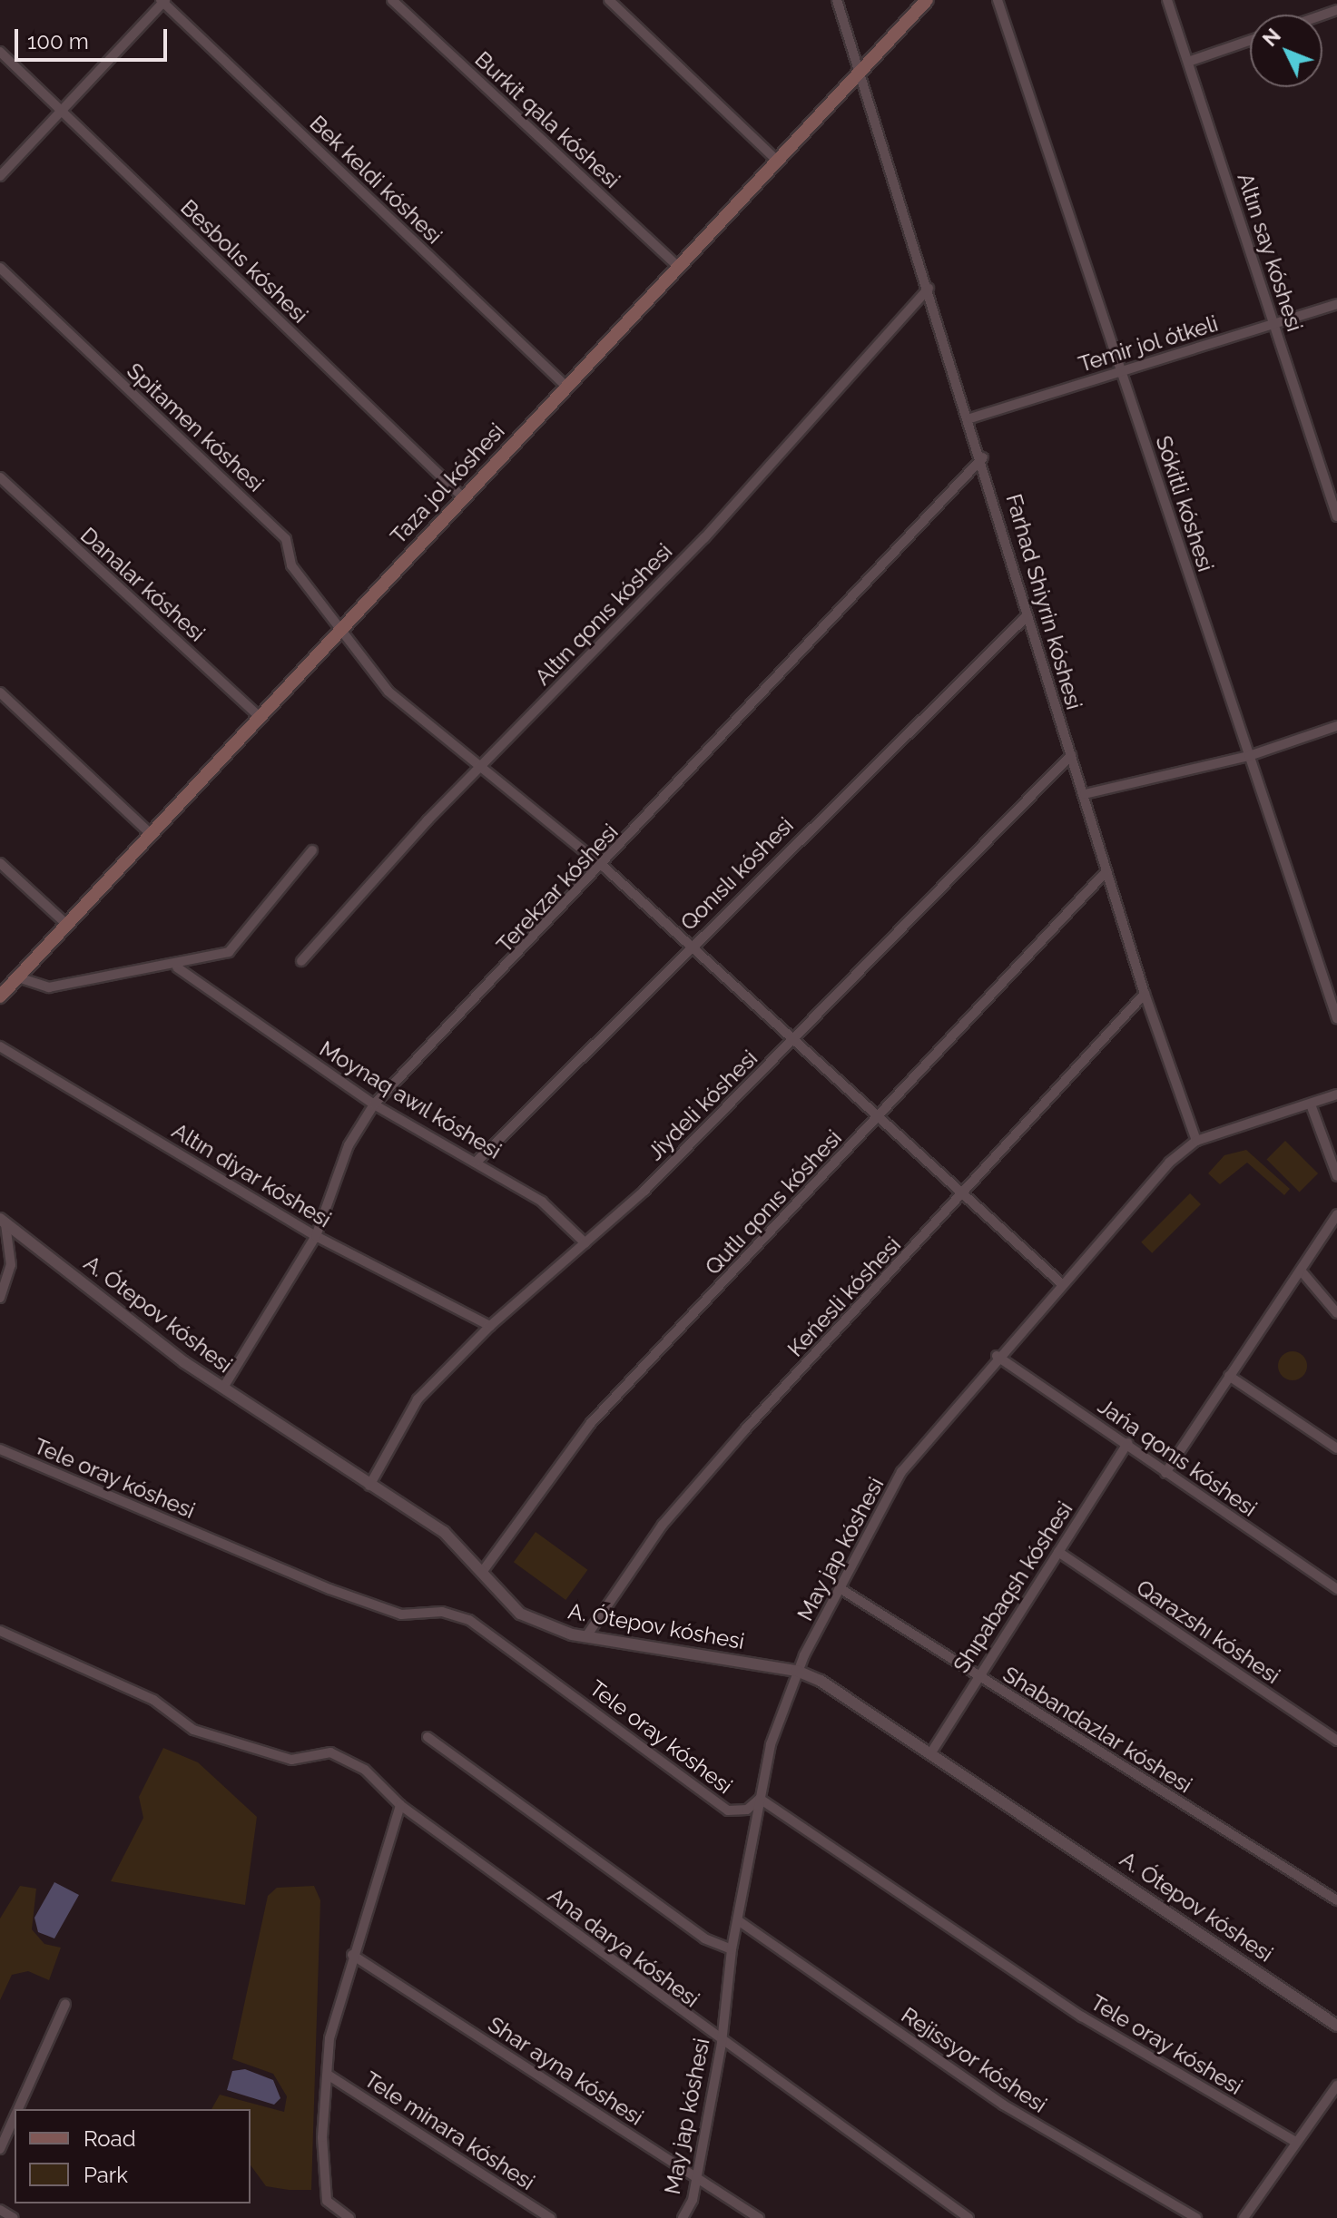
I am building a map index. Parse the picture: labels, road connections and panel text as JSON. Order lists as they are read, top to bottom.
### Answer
{
  "streets": {
    "main road": ["Taza jol kóshesi"],
    "street": [
      "Burkit qala kóshesi",
      "Bek keldi kóshesi",
      "Altın say kóshesi",
      "Besbolıs kóshesi",
      "Temir jol ótkeli",
      "Spitamen kóshesi",
      "Sókitli kóshesi",
      "Danalar kóshesi",
      "Farhad Shiyrin kóshesi",
      "Altın qonıs kóshesi",
      "Qonıslı kóshesi",
      "Terekzar kóshesi",
      "Moynaq awıl kóshesi",
      "Jiydeli kóshesi",
      "Altın diyar kóshesi",
      "Qutlı qonıs kóshesi",
      "Keńesli kóshesi",
      "A. Ótepov kóshesi",
      "Jańa qonıs kóshesi",
      "Tele oray kóshesi",
      "May jap kóshesi",
      "Shıpabaqsh kóshesi",
      "Qarazshı kóshesi",
      "Shabandazlar kóshesi",
      "Ana darya kóshesi",
      "Rejissyor kóshesi",
      "Shar ayna kóshesi",
      "Tele minara kóshesi"
    ]
  },
  "crossings": [
    ["Burkit qala kóshesi", "Taza jol kóshesi"],
    ["Bek keldi kóshesi", "Taza jol kóshesi"],
    ["Altın say kóshesi", "Temir jol ótkeli"],
    ["Besbolıs kóshesi", "Taza jol kóshesi"],
    ["Temir jol ótkeli", "Sókitli kóshesi"],
    ["Temir jol ótkeli", "Farhad Shiyrin kóshesi"],
    ["Spitamen kóshesi", "Taza jol kóshesi"],
    ["Spitamen kóshesi", "Altın qonıs kóshesi"],
    ["Spitamen kóshesi", "Qonıslı kóshesi"],
    ["Spitamen kóshesi", "Terekzar kóshesi"],
    ["Spitamen kóshesi", "Jiydeli kóshesi"],
    ["Spitamen kóshesi", "Qutlı qonıs kóshesi"],
    ["Spitamen kóshesi", "Keńesli kóshesi"],
    ["Spitamen kóshesi", "May jap kóshesi"],
    ["Taza jol kóshesi", "Danalar kóshesi"],
    ["Taza jol kóshesi", "Farhad Shiyrin kóshesi"],
    ["Farhad Shiyrin kóshesi", "Altın qonıs kóshesi"],
    ["Farhad Shiyrin kóshesi", "Qonıslı kóshesi"],
    ["Farhad Shiyrin kóshesi", "Terekzar kóshesi"],
    ["Farhad Shiyrin kóshesi", "Jiydeli kóshesi"],
    ["Farhad Shiyrin kóshesi", "Qutlı qonıs kóshesi"],
    ["Farhad Shiyrin kóshesi", "Keńesli kóshesi"],
    ["Farhad Shiyrin kóshesi", "May jap kóshesi"],
    ["Qonıslı kóshesi", "Moynaq awıl kóshesi"],
    ["Terekzar kóshesi", "Moynaq awıl kóshesi"],
    ["Terekzar kóshesi", "Altın diyar kóshesi"],
    ["Terekzar kóshesi", "A. Ótepov kóshesi"],
    ["Moynaq awıl kóshesi", "Jiydeli kóshesi"],
    ["Jiydeli kóshesi", "Altın diyar kóshesi"],
    ["Jiydeli kóshesi", "A. Ótepov kóshesi"],
    ["Qutlı qonıs kóshesi", "A. Ótepov kóshesi"],
    ["Keńesli kóshesi", "A. Ótepov kóshesi"],
    ["A. Ótepov kóshesi", "May jap kóshesi"],
    ["A. Ótepov kóshesi", "Shıpabaqsh kóshesi"],
    ["Jańa qonıs kóshesi", "May jap kóshesi"],
    ["Jańa qonıs kóshesi", "Shıpabaqsh kóshesi"],
    ["Tele oray kóshesi", "May jap kóshesi"],
    ["May jap kóshesi", "Shabandazlar kóshesi"],
    ["May jap kóshesi", "Ana darya kóshesi"],
    ["May jap kóshesi", "Rejissyor kóshesi"],
    ["May jap kóshesi", "Shar ayna kóshesi"],
    ["Shıpabaqsh kóshesi", "Qarazshı kóshesi"],
    ["Shıpabaqsh kóshesi", "Shabandazlar kóshesi"]
  ],
  "legend": ["Road", "Park"],
  "scale_bar": "100 m",
  "north": "top left"
}
